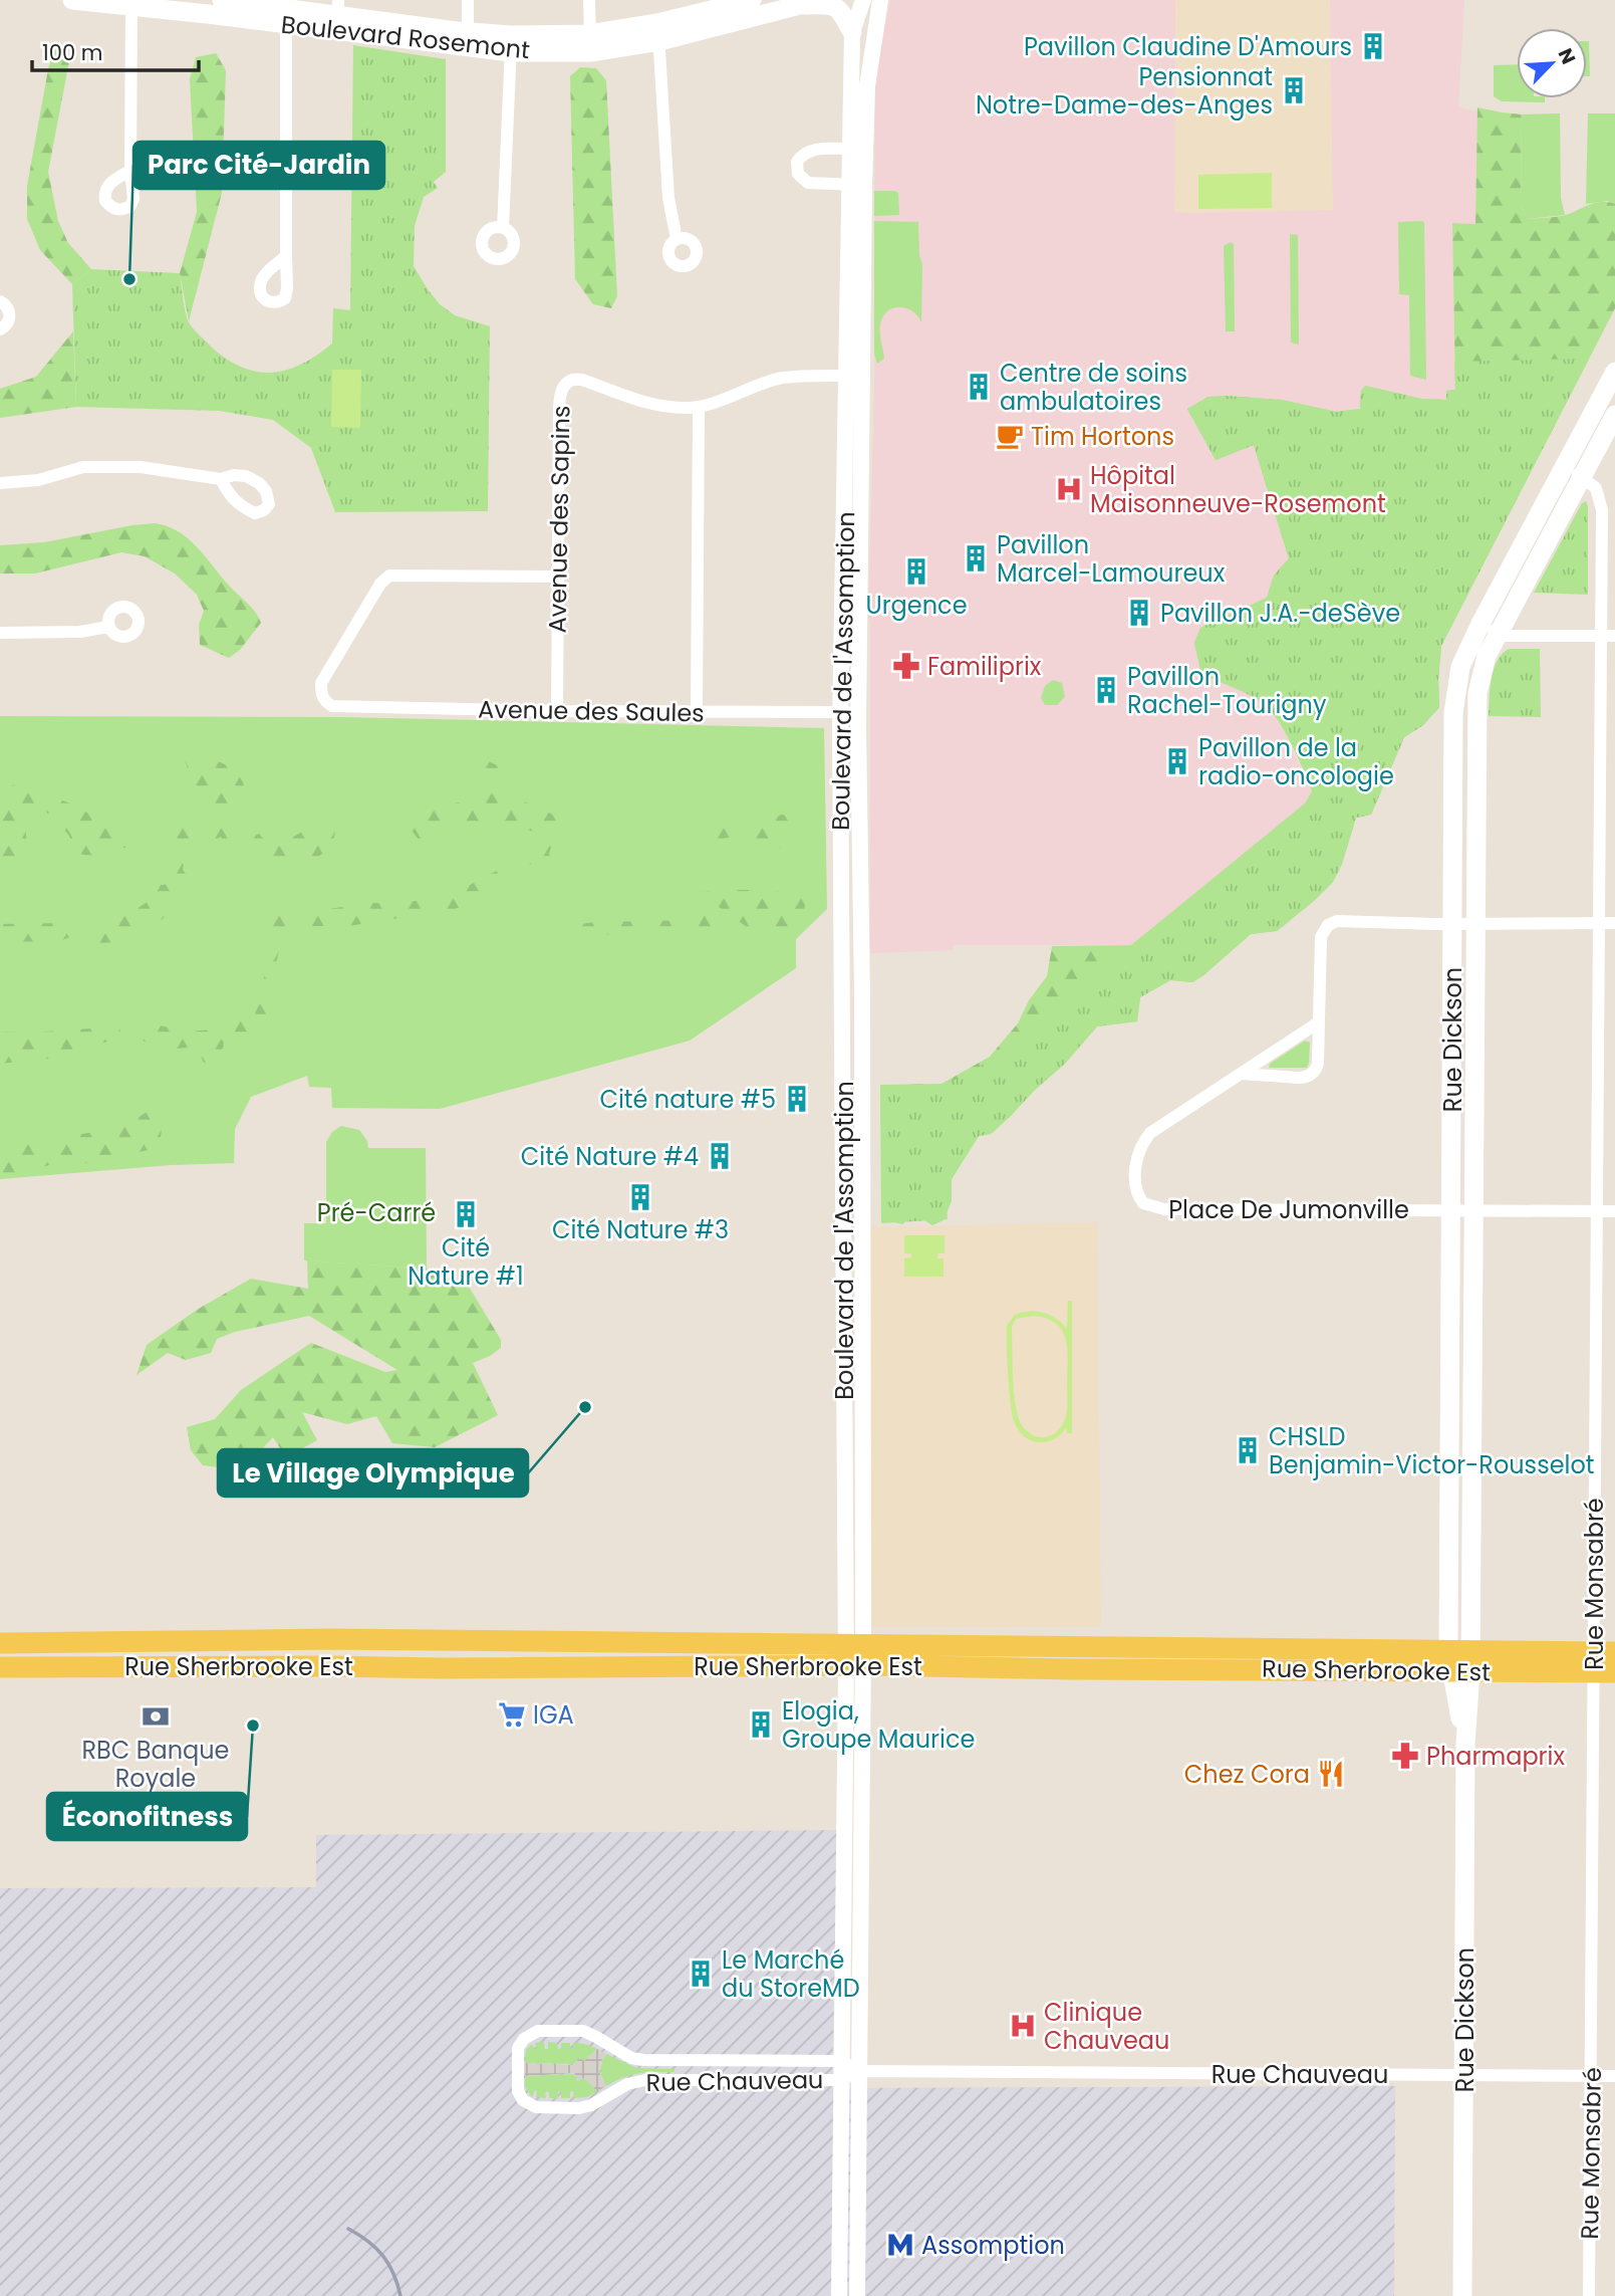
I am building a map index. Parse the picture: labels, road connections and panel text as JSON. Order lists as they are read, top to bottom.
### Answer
{
  "streets": {
    "main road": ["Boulevard Rosemont", "Rue Dickson", "Rue Sherbrooke Est"],
    "street": [
      "Avenue des Sapins",
      "Boulevard de l'Assomption",
      "Avenue des Saules",
      "Place De Jumonville",
      "Rue Monsabré",
      "Rue Chauveau"
    ]
  },
  "crossings": [
    ["Boulevard Rosemont", "Boulevard de l'Assomption"],
    ["Avenue des Sapins", "Boulevard de l'Assomption"],
    ["Avenue des Sapins", "Avenue des Saules"],
    ["Boulevard de l'Assomption", "Avenue des Saules"],
    ["Boulevard de l'Assomption", "Rue Sherbrooke Est"],
    ["Boulevard de l'Assomption", "Rue Chauveau"],
    ["Rue Dickson", "Place De Jumonville"],
    ["Rue Dickson", "Rue Monsabré"],
    ["Rue Dickson", "Rue Sherbrooke Est"],
    ["Rue Dickson", "Rue Chauveau"],
    ["Place De Jumonville", "Rue Monsabré"],
    ["Rue Monsabré", "Rue Sherbrooke Est"],
    ["Rue Monsabré", "Rue Chauveau"]
  ],
  "parks": ["Pré-Carré"],
  "places": {
    "building": [
      "Pavillon Claudine D'Amours",
      "Pensionnat Notre-Dame-des-Anges",
      "Centre de soins ambulatoires",
      "Pavillon Marcel-Lamoureux",
      "Urgence",
      "Pavillon J.A.-deSève",
      "Pavillon Rachel-Tourigny",
      "Pavillon de la radio-oncologie",
      "Cité nature #5",
      "Cité Nature #4",
      "Cité Nature #3",
      "Cité Nature #1",
      "CHSLD Benjamin-Victor-Rousselot",
      "Elogia, Groupe Maurice",
      "Le Marché du StoreMD"
    ],
    "other": ["Parc Cité-Jardin", "Le Village Olympique", "Éconofitness"],
    "cafe": ["Tim Hortons"],
    "hospital": ["Hôpital Maisonneuve-Rosemont", "Clinique Chauveau"],
    "pharmacy": ["Familiprix", "Pharmaprix"],
    "supermarket": ["IGA"],
    "bank": ["RBC Banque Royale"],
    "restaurant": ["Chez Cora"],
    "metro station": ["Assomption"]
  },
  "scale_bar": "100 m",
  "north": "top right"
}
